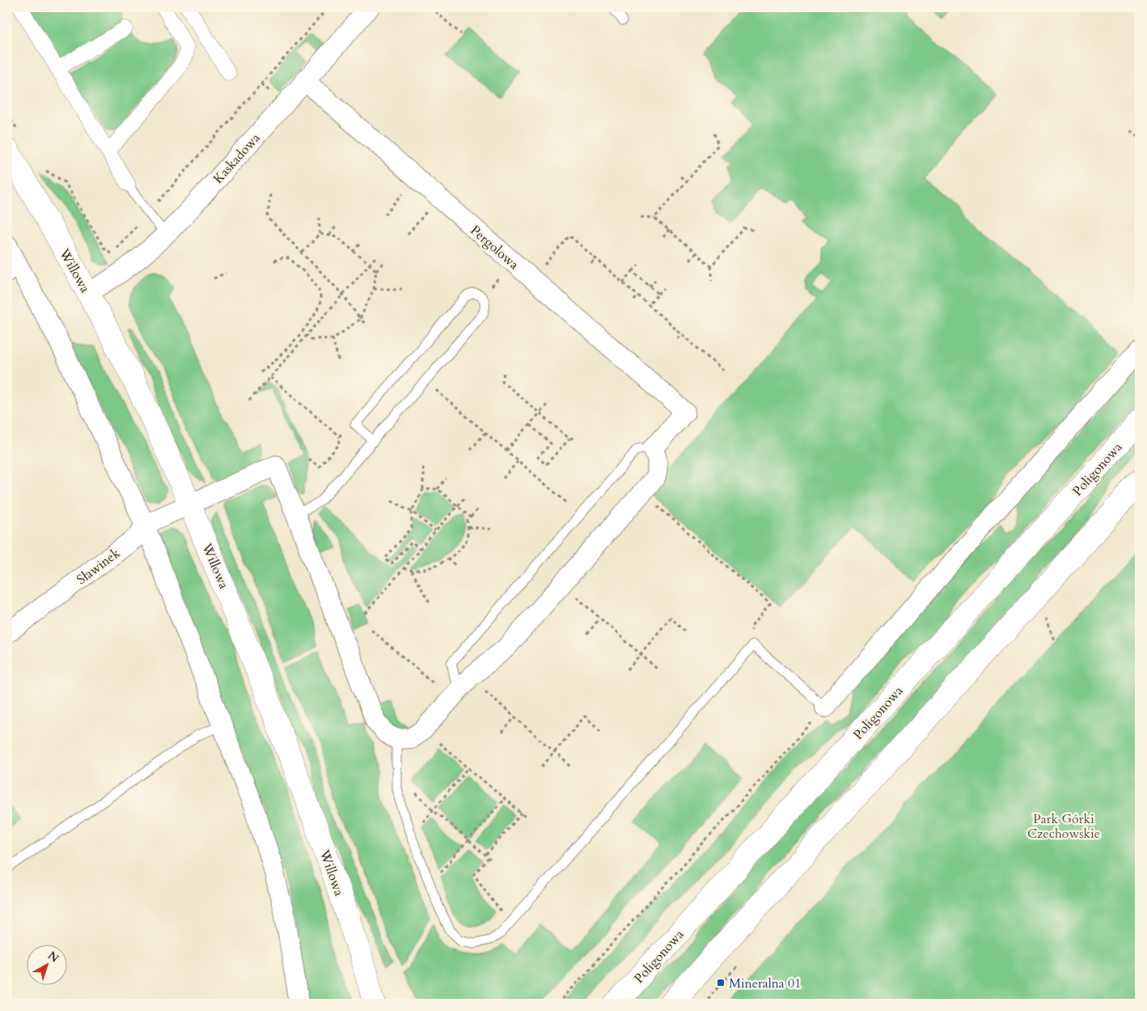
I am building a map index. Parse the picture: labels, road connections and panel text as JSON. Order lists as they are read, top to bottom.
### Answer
{
  "streets": {
    "main road": ["Willowa", "Poligonowa"],
    "street": ["Kaskadowa", "Pergolowa", "Sławinek"]
  },
  "crossings": [
    ["Kaskadowa", "Pergolowa"],
    ["Kaskadowa", "Willowa"],
    ["Willowa", "Sławinek"]
  ],
  "parks": ["Park Górki Czechowskie"],
  "places": {
    "transit": ["Mineralna 01"]
  },
  "north": "top right"
}
